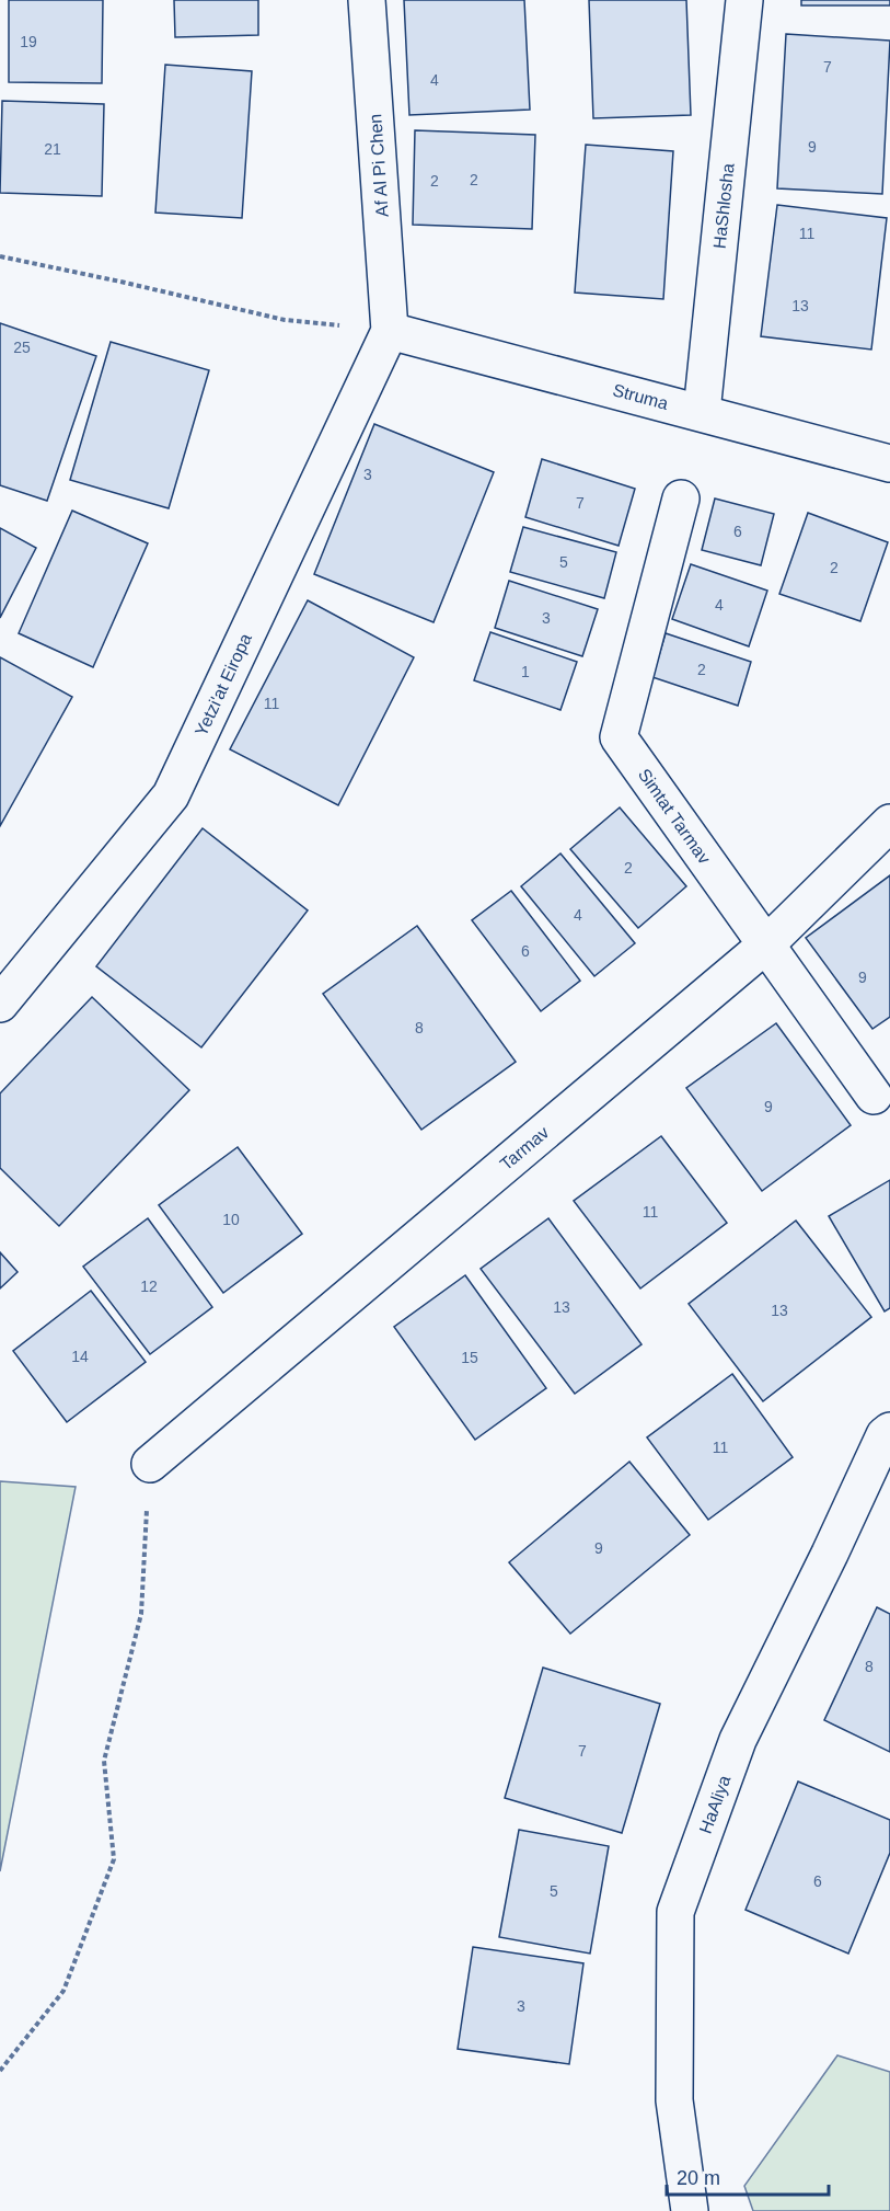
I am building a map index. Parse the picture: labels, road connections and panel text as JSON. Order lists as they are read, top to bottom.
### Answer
{
  "streets": {
    "street": [
      "Af Al Pi Chen",
      "HaShlosha",
      "Struma",
      "Yetzi'at Eiropa",
      "Simtat Tarmav",
      "Tarmav",
      "HaAliya"
    ]
  },
  "crossings": [
    ["Af Al Pi Chen", "Struma"],
    ["Af Al Pi Chen", "Yetzi'at Eiropa"],
    ["HaShlosha", "Struma"],
    ["Struma", "Yetzi'at Eiropa"],
    ["Simtat Tarmav", "Tarmav"]
  ],
  "house_numbers": [
    "19",
    "7",
    "4",
    "9",
    "21",
    "2",
    "2",
    "11",
    "13",
    "25",
    "3",
    "7",
    "6",
    "5",
    "2",
    "4",
    "3",
    "2",
    "1",
    "11",
    "2",
    "4",
    "6",
    "9",
    "8",
    "9",
    "11",
    "10",
    "12",
    "13",
    "13",
    "14",
    "15",
    "11",
    "9",
    "8",
    "7",
    "6",
    "5",
    "3"
  ],
  "scale_bar": "20 m"
}
